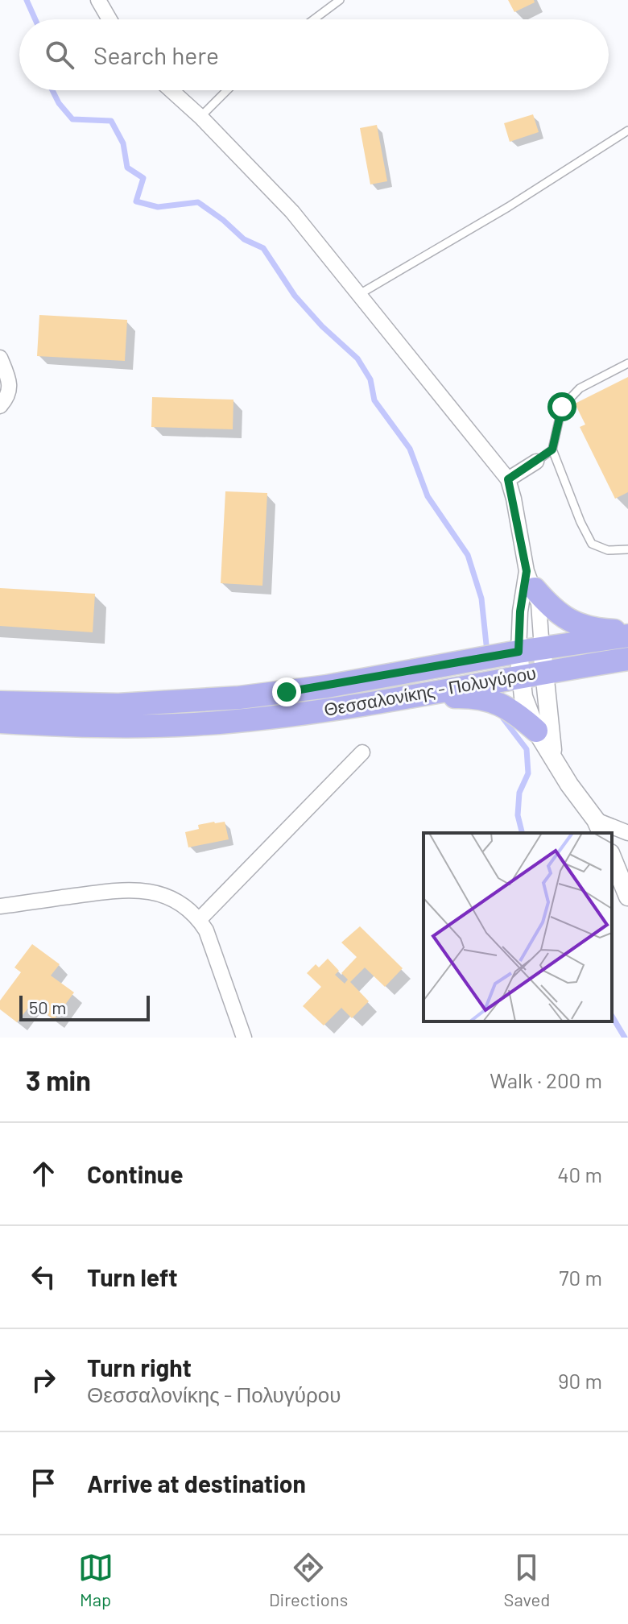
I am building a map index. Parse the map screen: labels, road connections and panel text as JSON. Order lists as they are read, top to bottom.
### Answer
{
  "streets": {
    "main road": ["Θεσσαλονίκης - Πολυγύρου"]
  },
  "scale_bar": "50 m",
  "page": {
    "search": "Search here",
    "scale": "50 m",
    "heading": ["3 min", "Walk · 200 m"],
    "list": [
      ["Continue", "40 m"],
      ["Turn left", "70 m"],
      ["Turn right", "Θεσσαλονίκης - Πολυγύρου", "90 m"],
      "Arrive at destination"
    ],
    "nav": ["Map", "Directions", "Saved"]
  }
}
